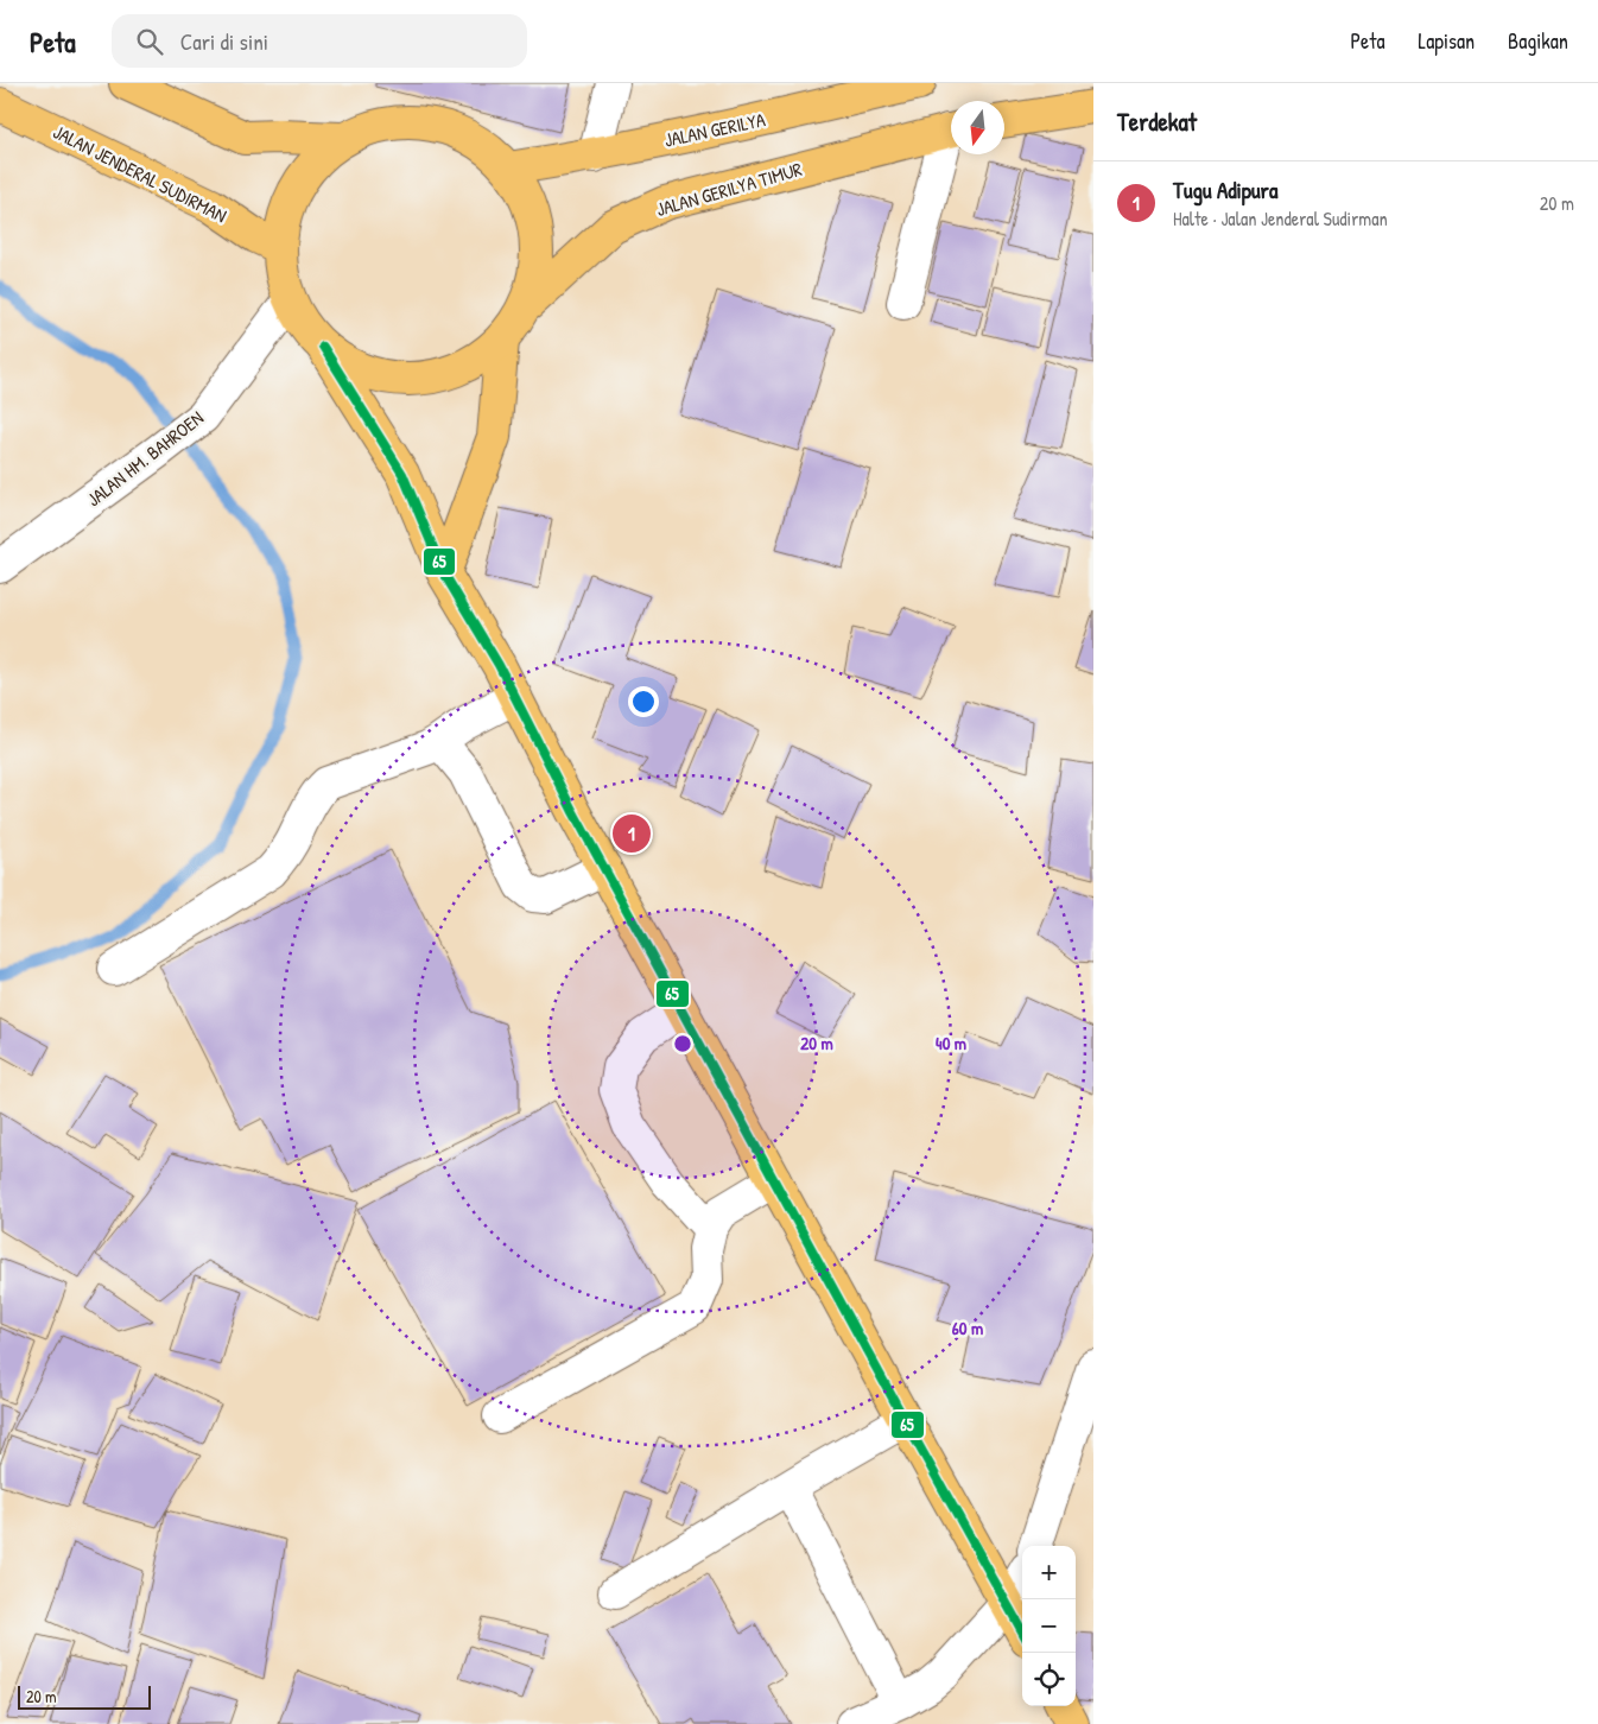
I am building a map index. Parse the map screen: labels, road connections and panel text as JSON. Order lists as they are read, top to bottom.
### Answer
{
  "streets": {
    "main road": ["JALAN GERILYA", "JALAN JENDERAL SUDIRMAN", "JALAN GERILYA TIMUR"],
    "street": ["JALAN HM. BAHROEN"]
  },
  "lines": ["transit line 65"],
  "scale_bar": "20 m",
  "north": "bottom",
  "page": {
    "header": "Peta",
    "search": "Cari di sini",
    "nav": ["Peta", "Lapisan", "Bagikan"],
    "heading": "Terdekat",
    "list": [
      {
        "mark": "1",
        "name": "Tugu Adipura",
        "note": "Halte · Jalan Jenderal Sudirman",
        "value": "20 m"
      }
    ],
    "pins": "1",
    "map_buttons": ["+", "−"],
    "scale": "20 m"
  },
  "rings": ["20 m", "40 m", "60 m"]
}
